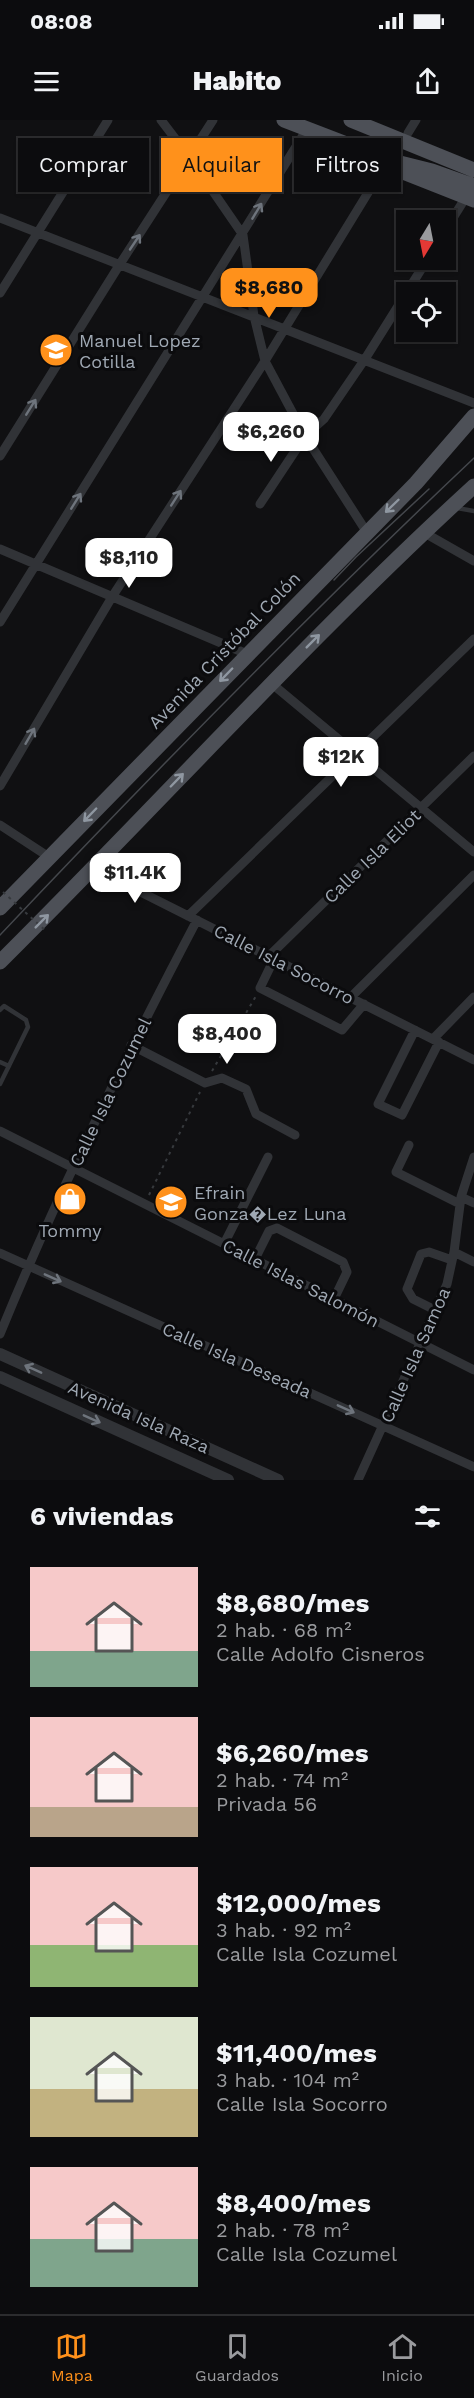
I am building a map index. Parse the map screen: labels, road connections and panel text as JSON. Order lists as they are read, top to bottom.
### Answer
{
  "streets": {
    "main road": ["Avenida Cristóbal Colón"],
    "street": [
      "Calle Isla Eliot",
      "Calle Isla Socorro",
      "Calle Isla Cozumel",
      "Calle Islas Salomón",
      "Calle Isla Samoa",
      "Calle Isla Deseada",
      "Avenida Isla Raza"
    ]
  },
  "crossings": [
    ["Calle Isla Eliot", "Calle Isla Socorro"],
    ["Calle Isla Socorro", "Calle Isla Cozumel"],
    ["Calle Isla Cozumel", "Calle Islas Salomón"],
    ["Calle Isla Cozumel", "Calle Isla Deseada"],
    ["Calle Islas Salomón", "Calle Isla Samoa"],
    ["Calle Isla Samoa", "Calle Isla Deseada"]
  ],
  "one_way": ["Calle Isla Deseada"],
  "places": {
    "school or university": ["Manuel Lopez Cotilla", "Efrain Gonza�Lez Luna"],
    "shop": ["Tommy"]
  },
  "north": "bottom",
  "page": {
    "status": "08:08",
    "header": "Habito",
    "chip": ["Comprar", "Alquilar", "Filtros"],
    "price": [
      "$8,680",
      "$6,260",
      "$8,110",
      "$12K",
      "$11.4K",
      "$8,400"
    ],
    "heading": "6 viviendas",
    "list": [
      {
        "name": "$8,680/mes",
        "note": "2 hab. · 68 m² · Calle Adolfo Cisneros"
      },
      {
        "name": "$6,260/mes",
        "note": "2 hab. · 74 m² · Privada 56"
      },
      {
        "name": "$12,000/mes",
        "note": "3 hab. · 92 m² · Calle Isla Cozumel"
      },
      {
        "name": "$11,400/mes",
        "note": "3 hab. · 104 m² · Calle Isla Socorro"
      },
      {
        "name": "$8,400/mes",
        "note": "2 hab. · 78 m² · Calle Isla Cozumel"
      }
    ],
    "tabs": ["Mapa", "Guardados", "Inicio"]
  }
}
